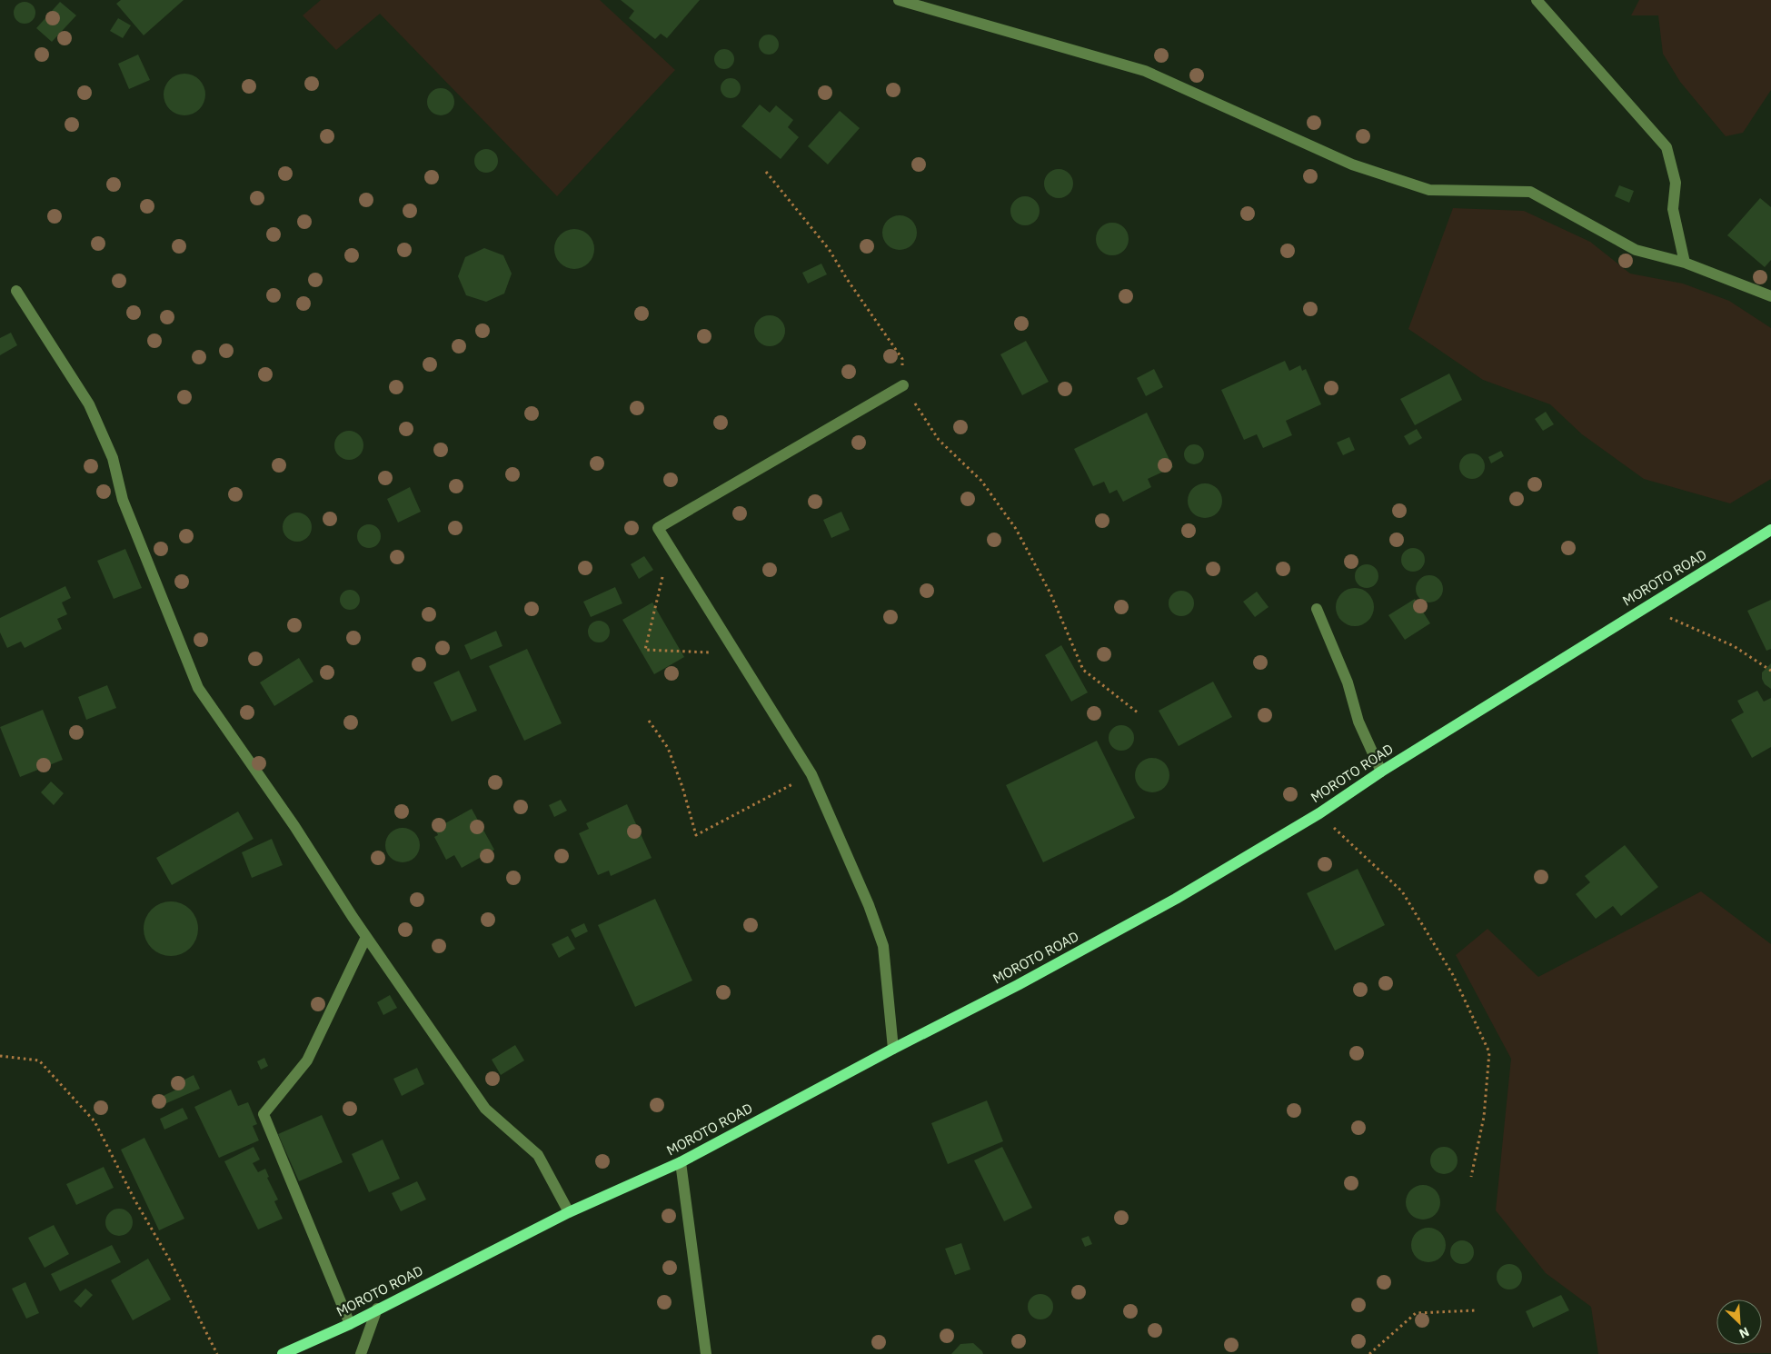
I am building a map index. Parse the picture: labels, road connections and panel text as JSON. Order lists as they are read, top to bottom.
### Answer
{
  "streets": {
    "main road": ["MOROTO ROAD"]
  },
  "north": "bottom right"
}
